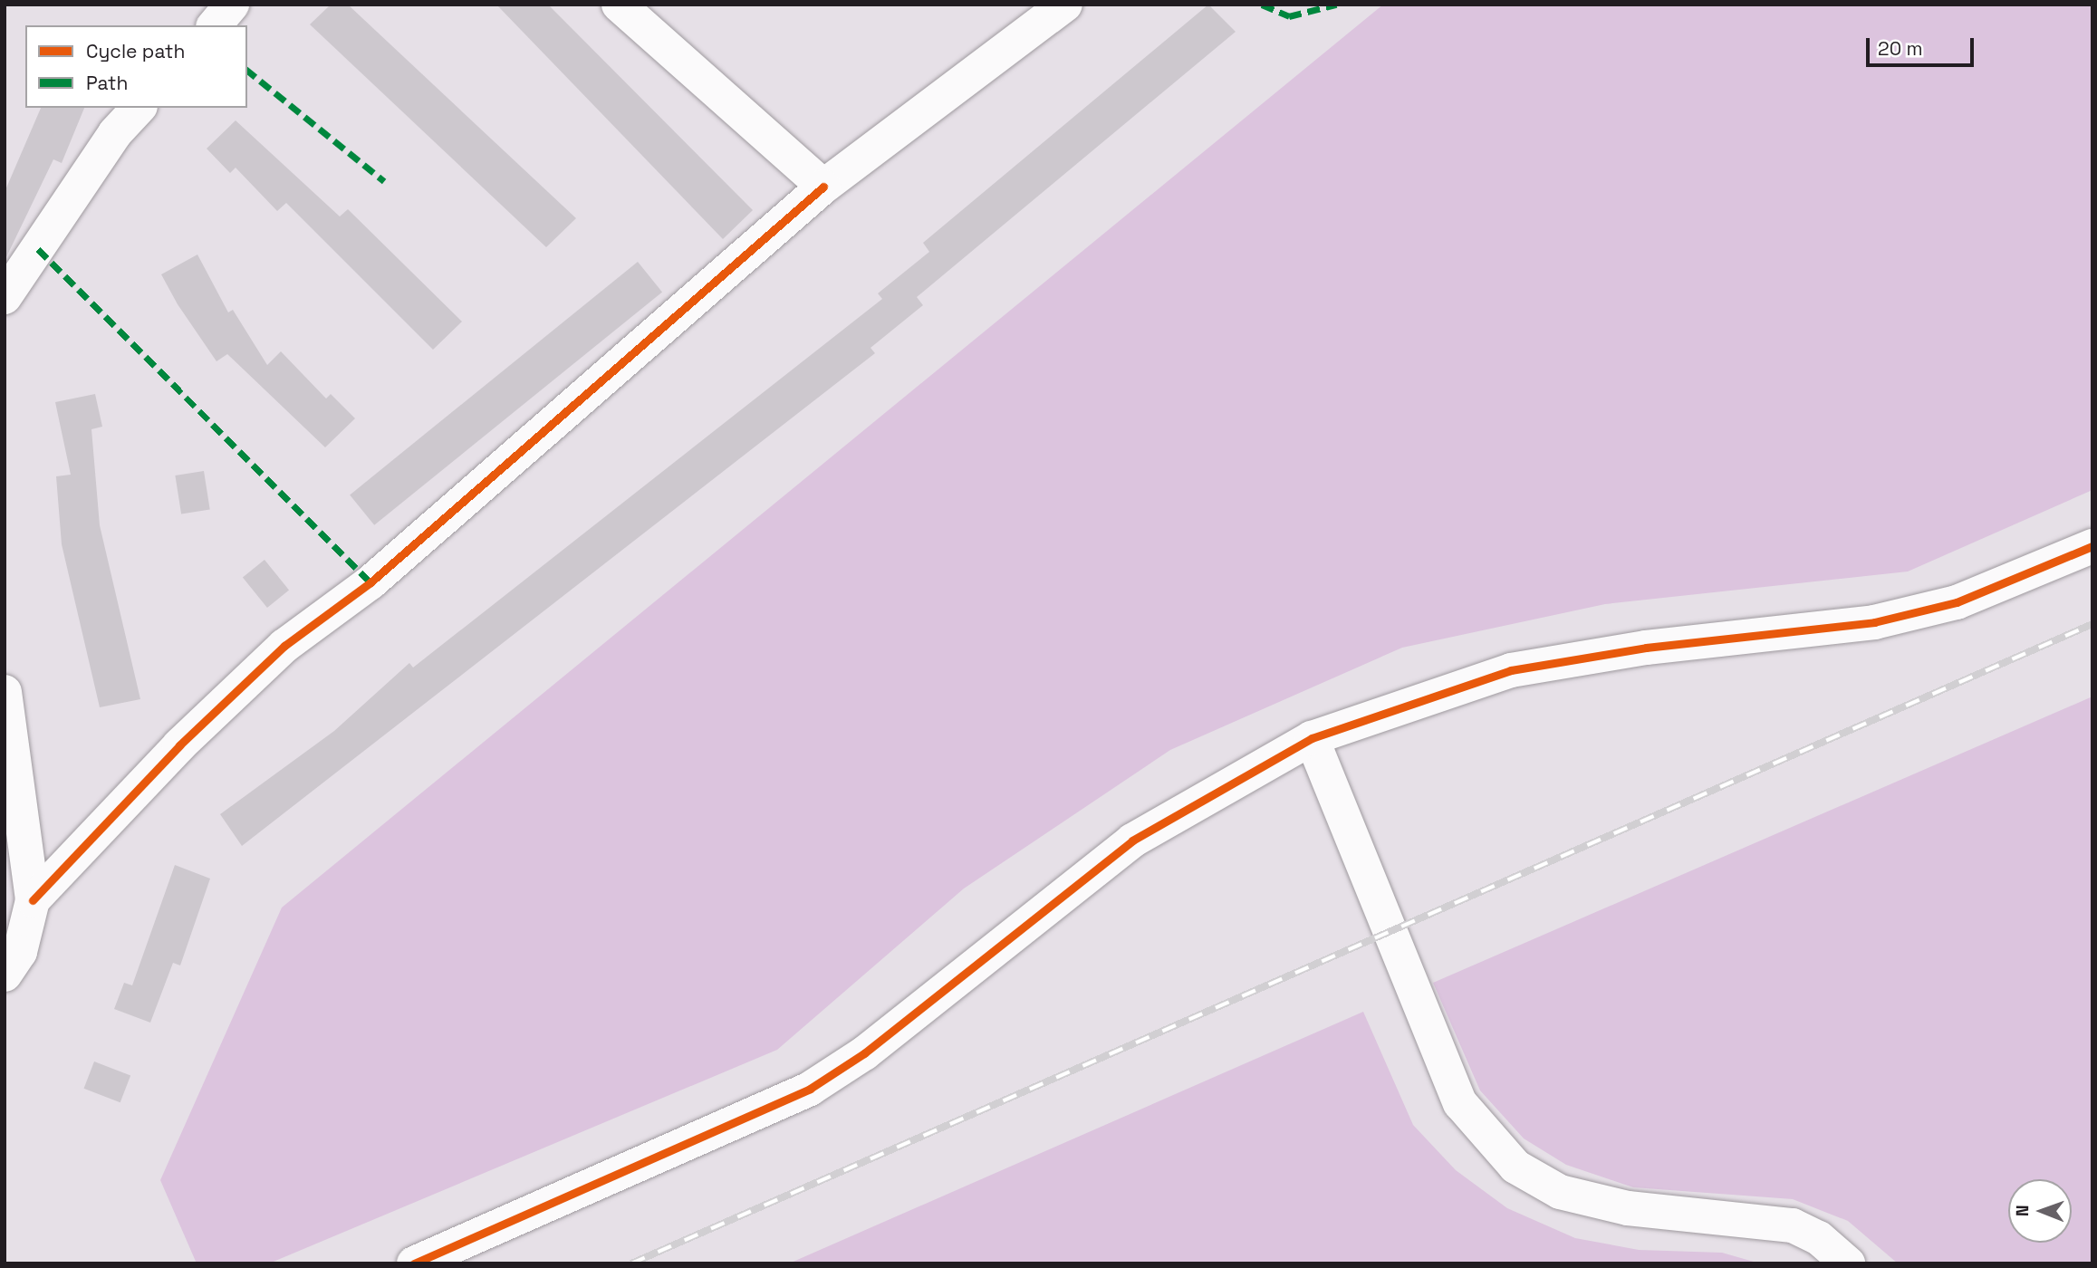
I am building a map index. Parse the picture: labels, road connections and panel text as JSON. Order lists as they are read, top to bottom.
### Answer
{
  "legend": ["Cycle path", "Path"],
  "scale_bar": "20 m",
  "north": "left"
}
